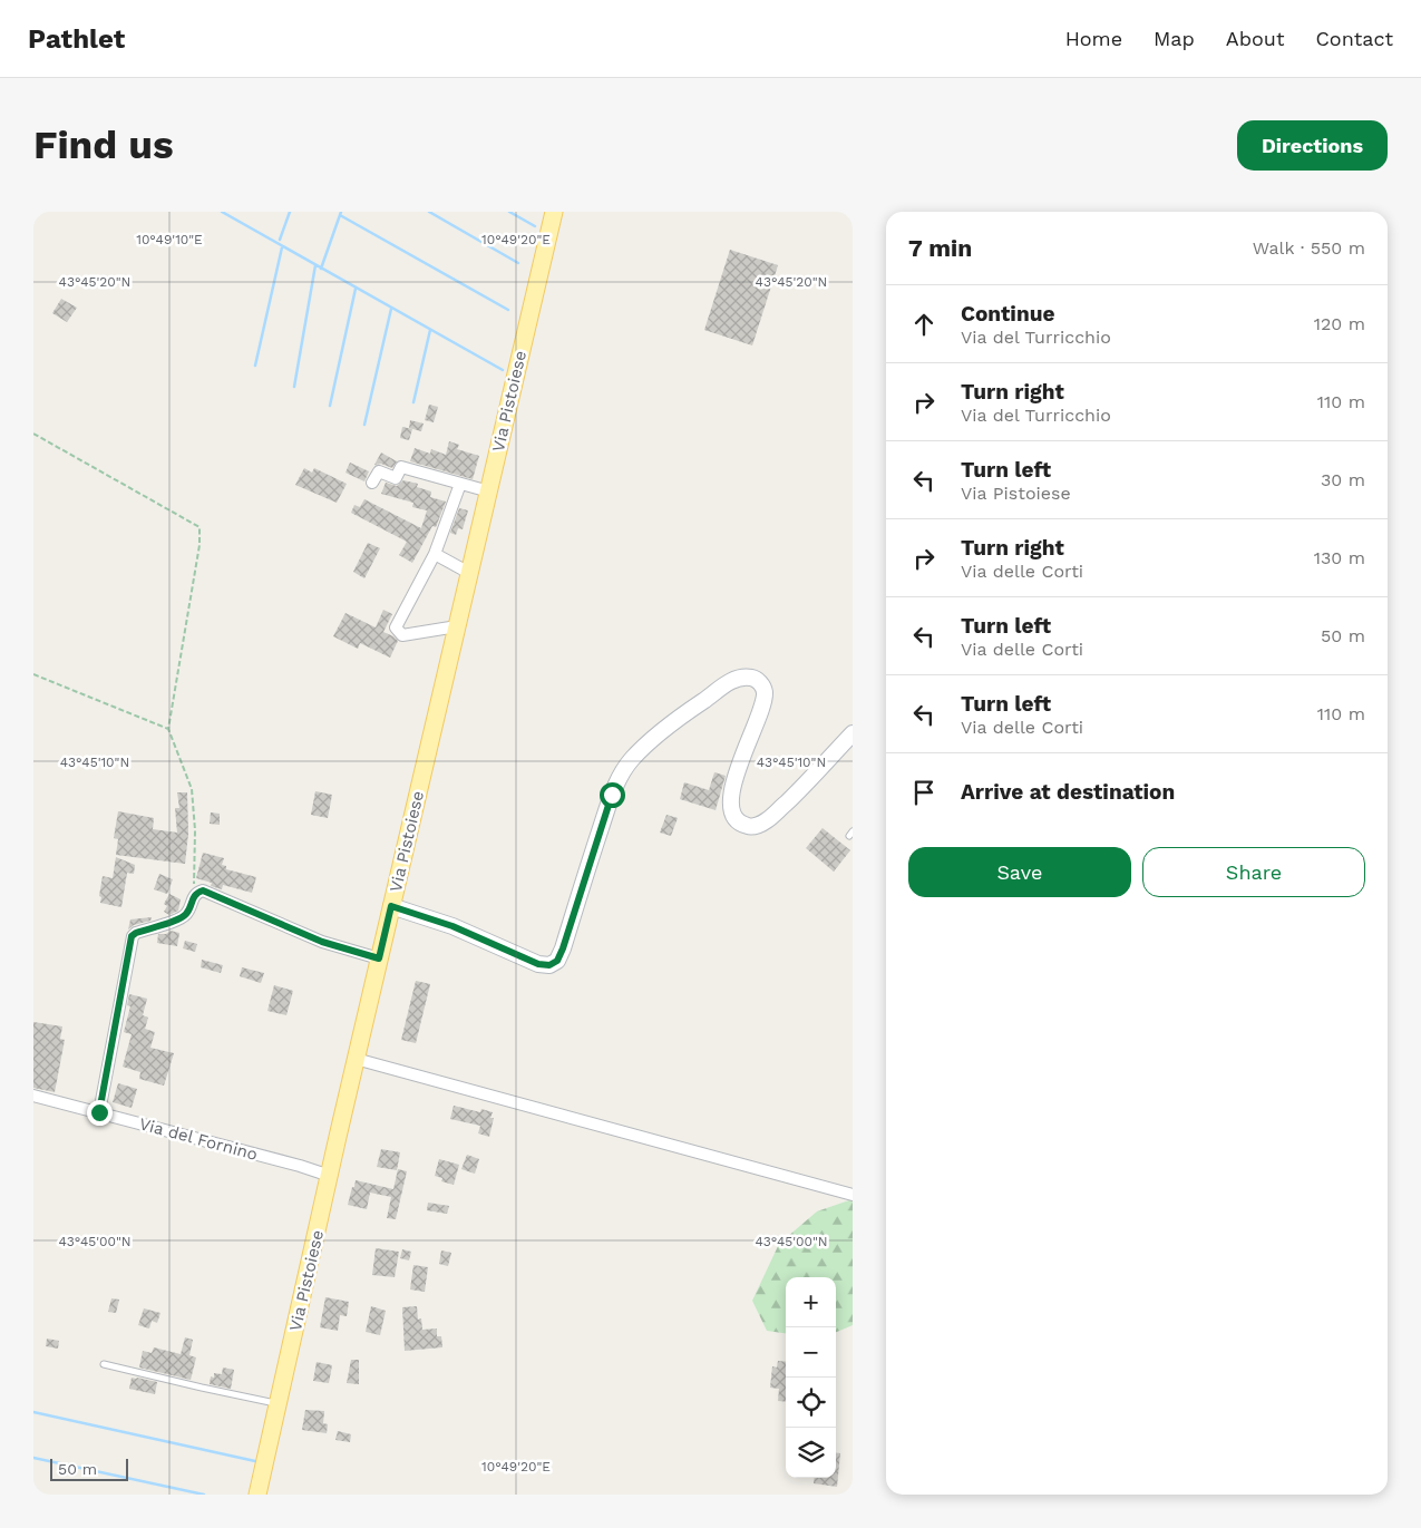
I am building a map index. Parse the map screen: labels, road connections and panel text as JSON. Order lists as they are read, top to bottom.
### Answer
{
  "streets": {
    "main road": ["Via Pistoiese"],
    "street": ["Via del Fornino"]
  },
  "crossings": [
    ["Via Pistoiese", "Via del Fornino"]
  ],
  "scale_bar": "50 m",
  "page": {
    "header": "Pathlet",
    "nav": [
      "Home",
      "Map",
      "About",
      "Contact"
    ],
    "buttons": [
      "Directions",
      ["Save", "Share"]
    ],
    "title": "Find us",
    "heading": ["7 min", "Walk · 550 m"],
    "list": [
      ["Continue", "Via del Turricchio", "120 m"],
      ["Turn right", "Via del Turricchio", "110 m"],
      ["Turn left", "Via Pistoiese", "30 m"],
      ["Turn right", "Via delle Corti", "130 m"],
      ["Turn left", "Via delle Corti", "50 m"],
      ["Turn left", "Via delle Corti", "110 m"],
      "Arrive at destination"
    ],
    "map_buttons": ["+", "−"],
    "scale": "50 m"
  },
  "coordinates": [
    "10°49'10\"E",
    "10°49'20\"E",
    "43°45'20\"N",
    "43°45'10\"N",
    "43°45'00\"N"
  ]
}
